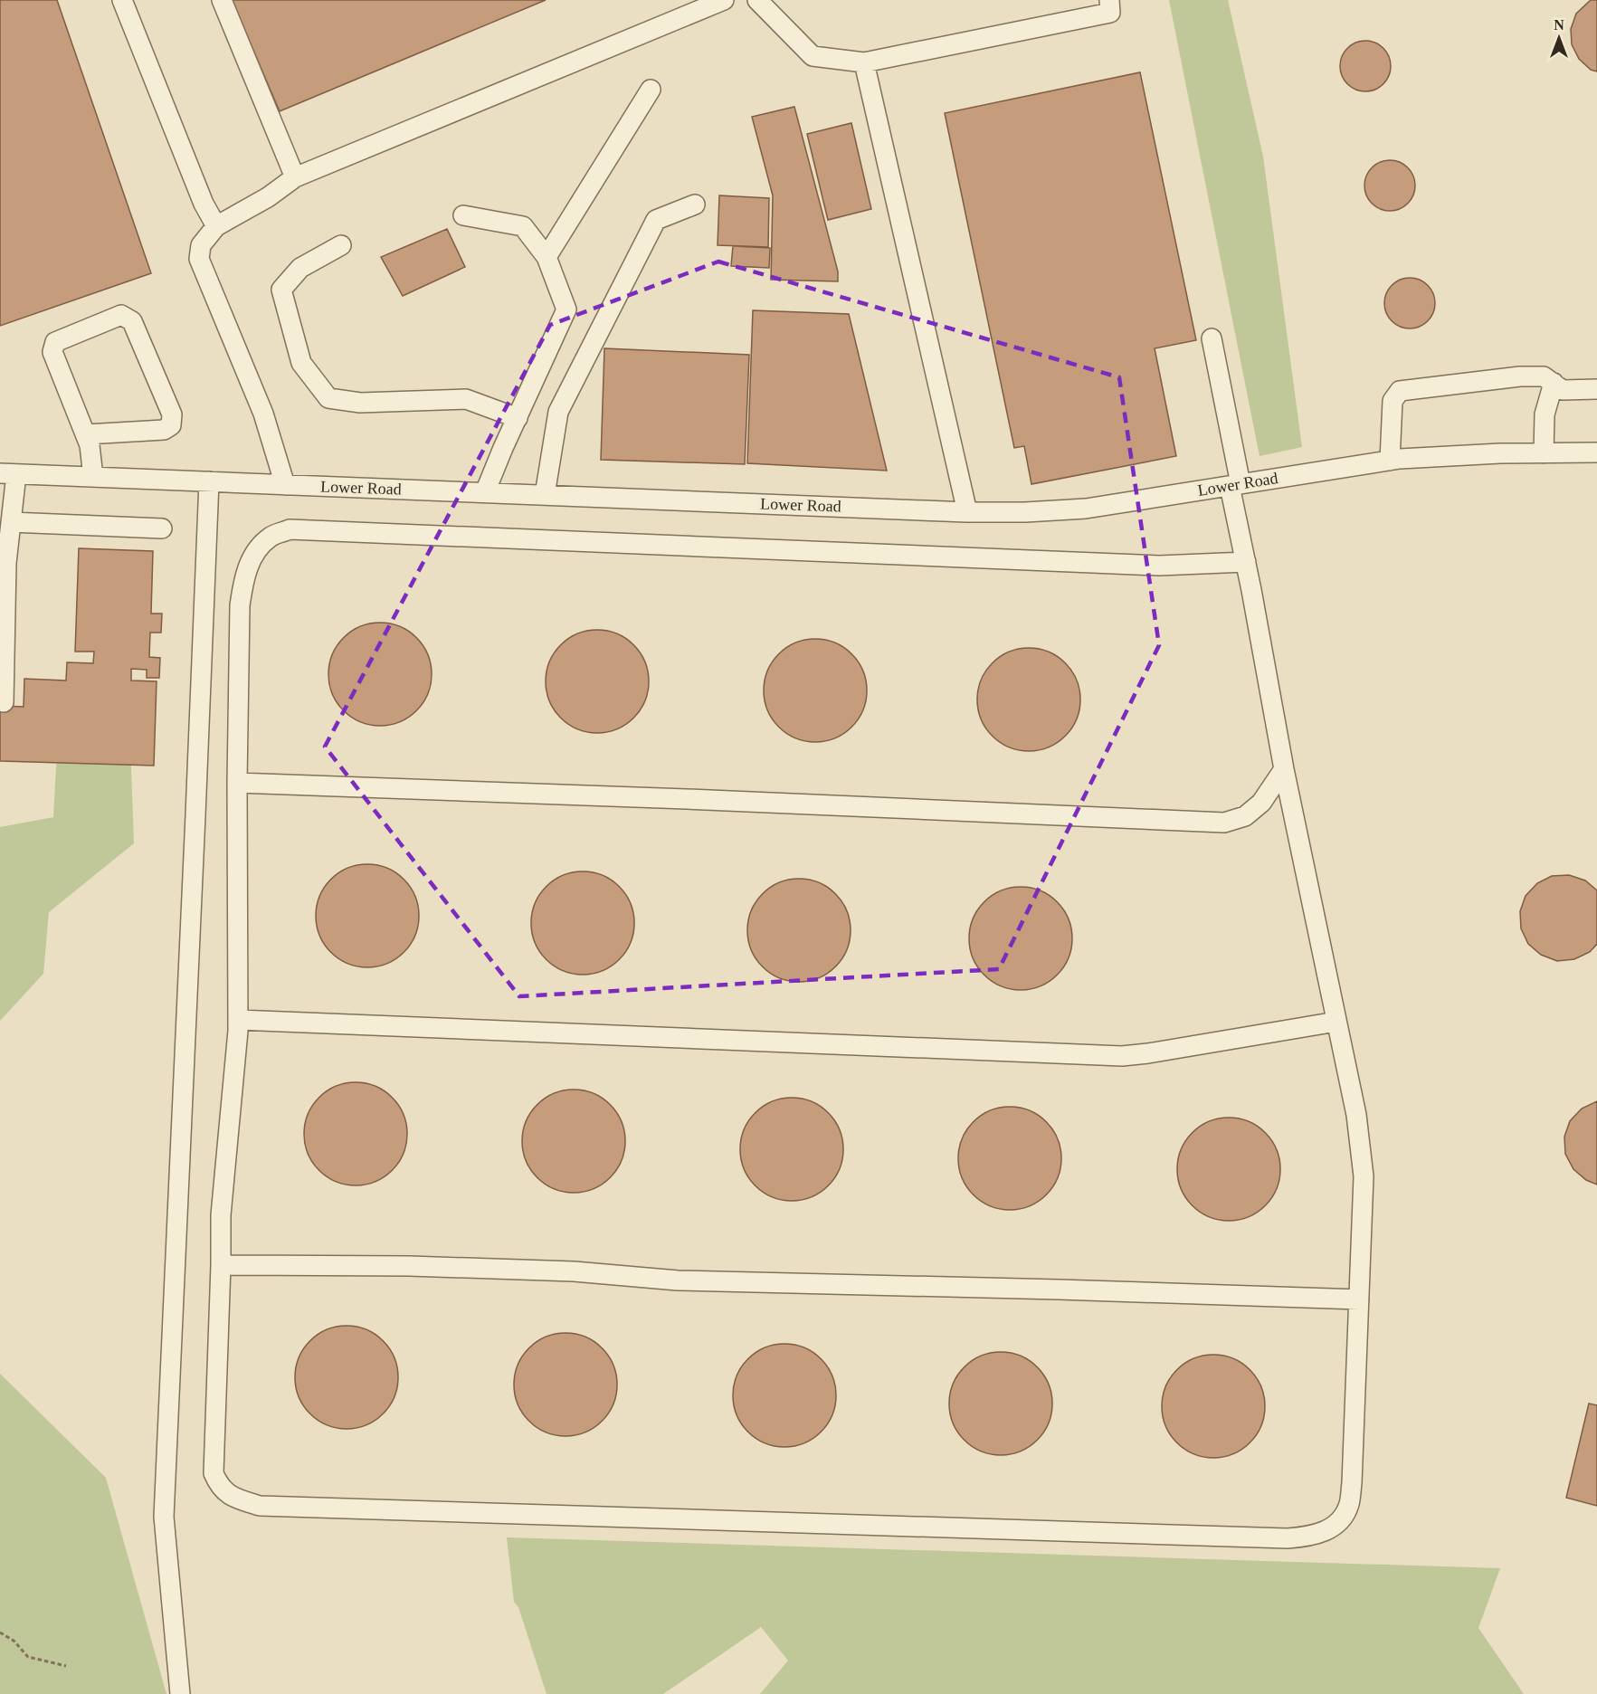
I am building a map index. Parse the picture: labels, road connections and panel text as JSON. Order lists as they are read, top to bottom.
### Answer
{
  "streets": {
    "street": ["Lower Road"]
  },
  "north": "top"
}
